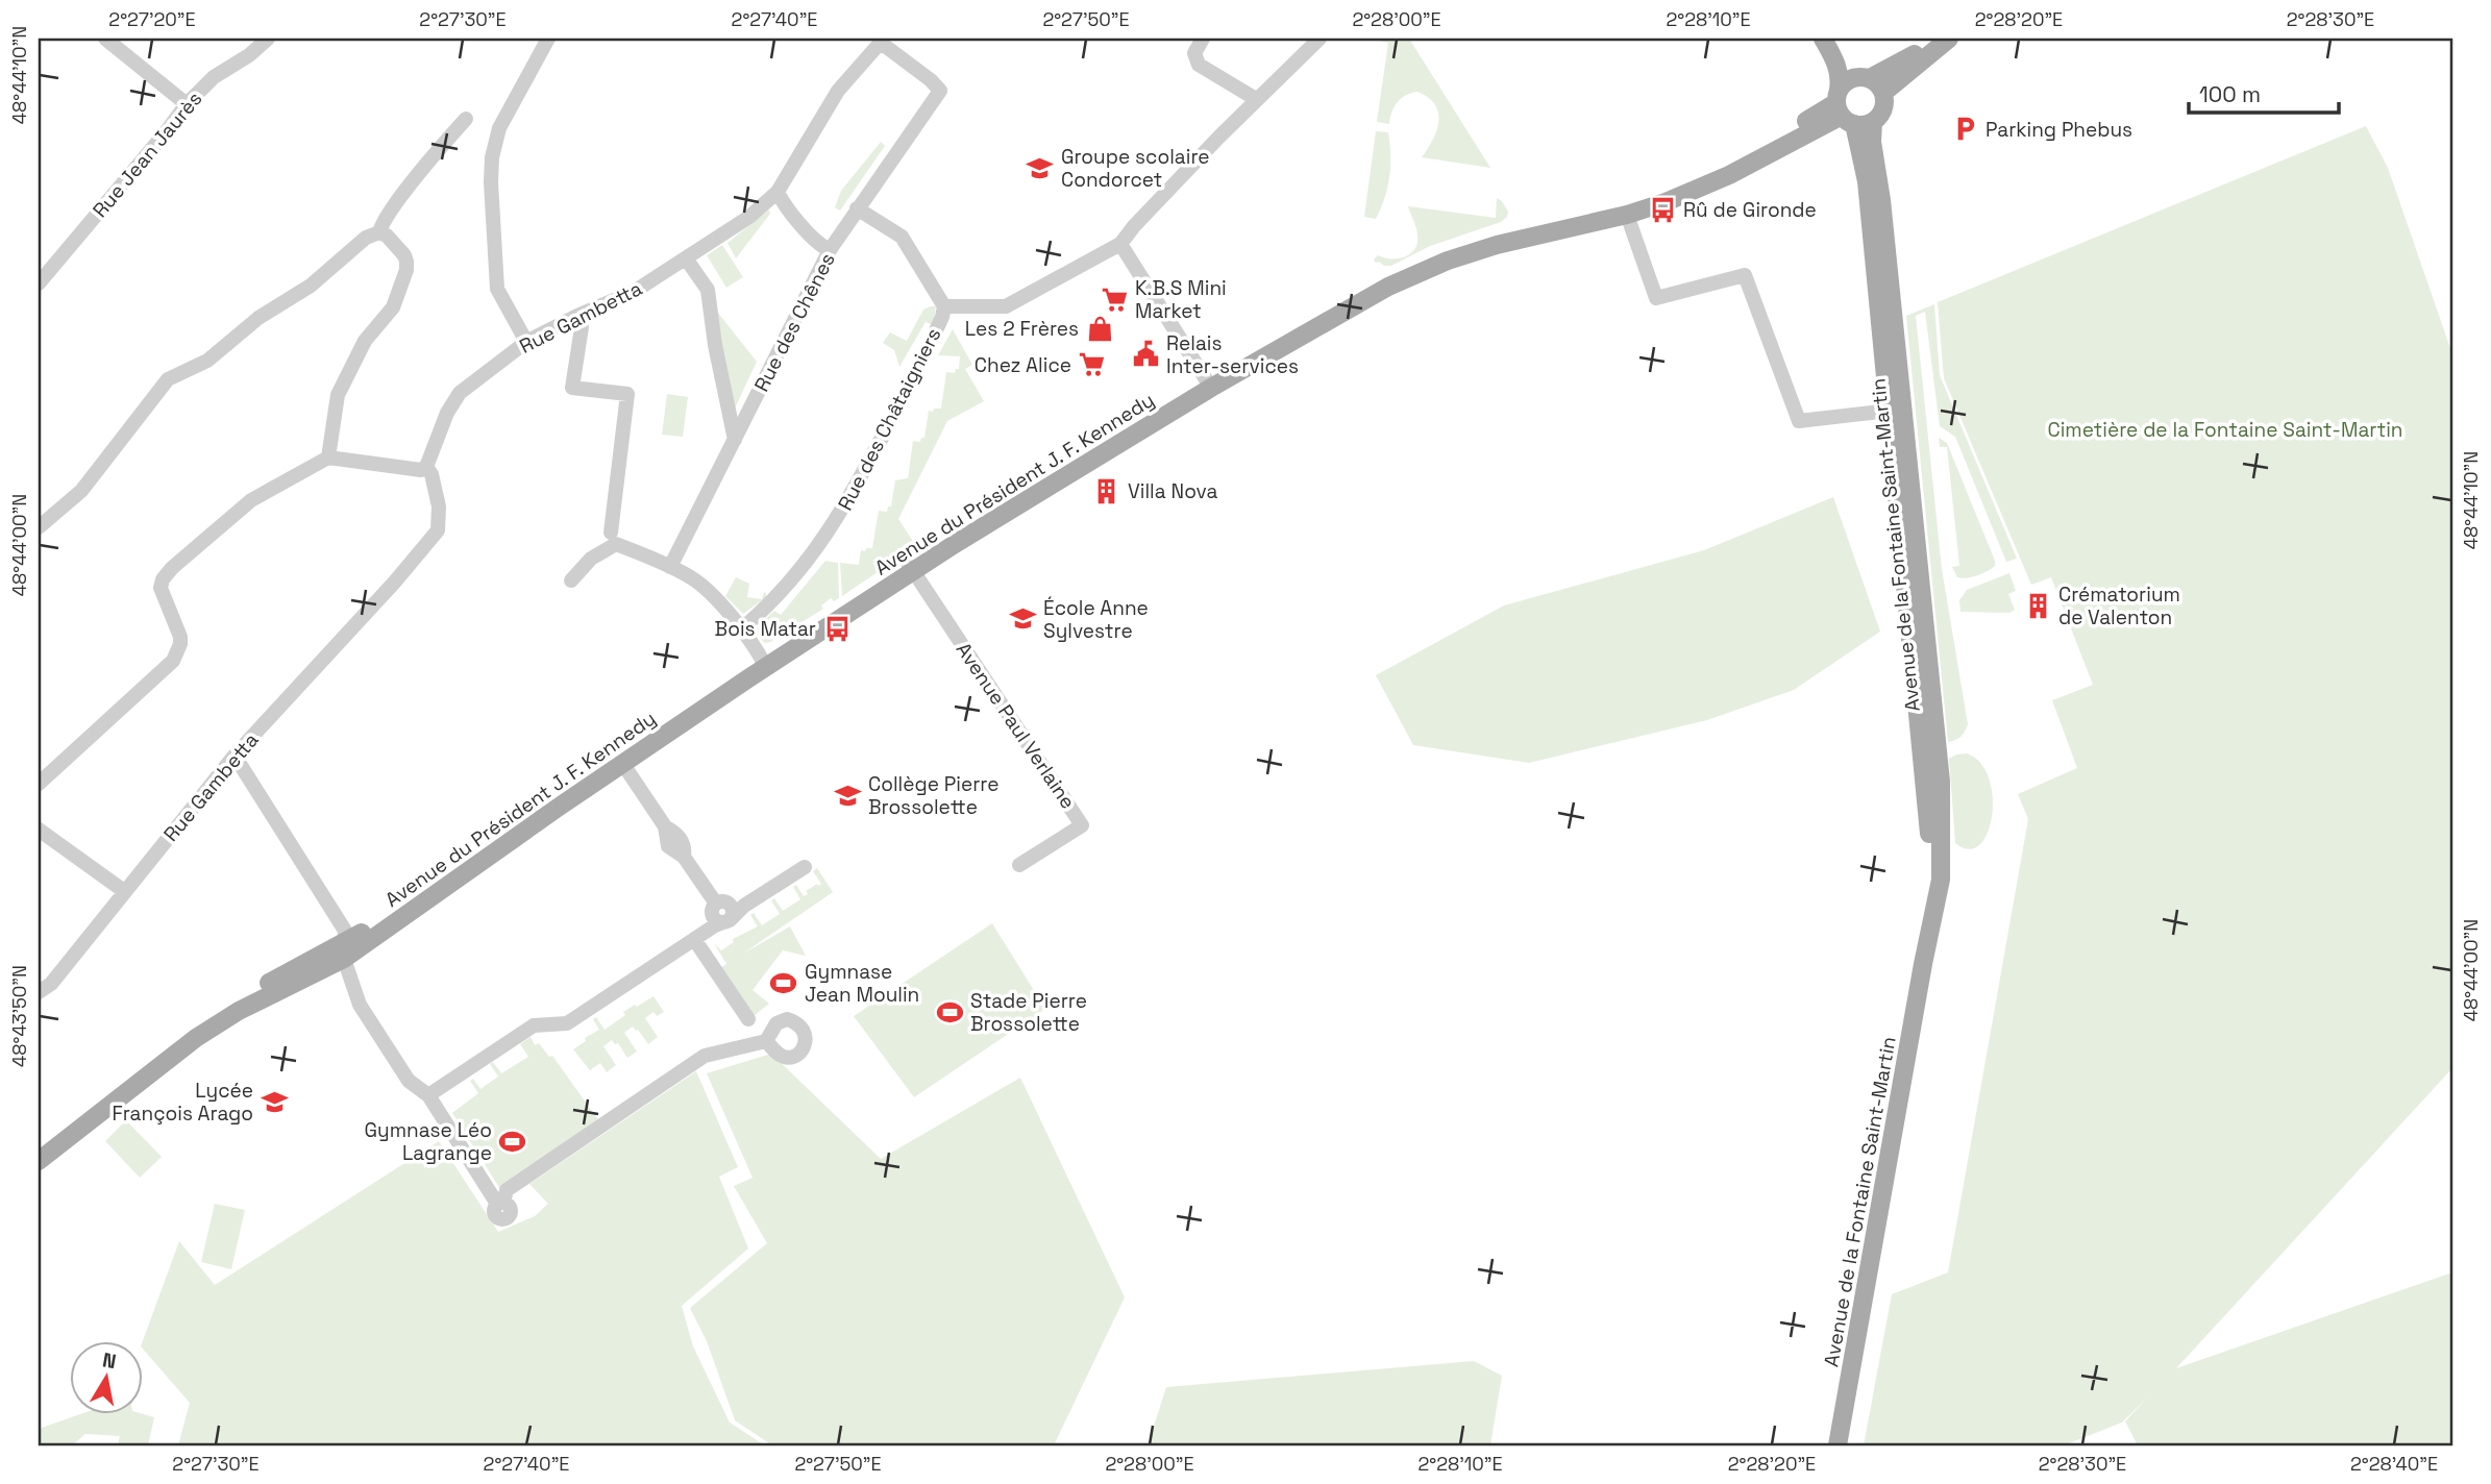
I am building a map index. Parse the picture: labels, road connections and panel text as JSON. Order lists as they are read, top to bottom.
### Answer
{
  "streets": {
    "main road": ["Avenue du Président J. F. Kennedy", "Avenue de la Fontaine Saint-Martin"],
    "street": [
      "Rue Jean Jaurès",
      "Rue Gambetta",
      "Rue des Chênes",
      "Rue des Châtaigniers",
      "Avenue Paul Verlaine"
    ]
  },
  "crossings": [
    ["Rue Gambetta", "Rue des Chênes"],
    ["Rue des Chênes", "Rue des Châtaigniers"],
    ["Avenue du Président J. F. Kennedy", "Avenue de la Fontaine Saint-Martin"],
    ["Avenue du Président J. F. Kennedy", "Avenue Paul Verlaine"]
  ],
  "parks": ["Cimetière de la Fontaine Saint-Martin"],
  "places": {
    "parking": ["Parking Phebus"],
    "school or university": [
      "Groupe scolaire Condorcet",
      "École Anne Sylvestre",
      "Collège Pierre Brossolette",
      "Lycée François Arago"
    ],
    "bus stop": ["Rû de Gironde", "Bois Matar"],
    "supermarket": ["K.B.S Mini Market", "Chez Alice"],
    "shop": ["Les 2 Frères"],
    "public building": ["Relais Inter-services"],
    "building": ["Villa Nova", "Crématorium de Valenton"],
    "sports": ["Gymnase Jean Moulin", "Stade Pierre Brossolette", "Gymnase Léo Lagrange"]
  },
  "scale_bar": "100 m",
  "north": "top",
  "coordinates": [
    "2°27'20\"E",
    "2°27'30\"E",
    "2°27'40\"E",
    "2°27'50\"E",
    "2°28'00\"E",
    "2°28'10\"E",
    "2°28'20\"E",
    "2°28'30\"E",
    "48°44'10\"N",
    "48°44'00\"N",
    "48°43'50\"N",
    "2°28'40\"E"
  ]
}
